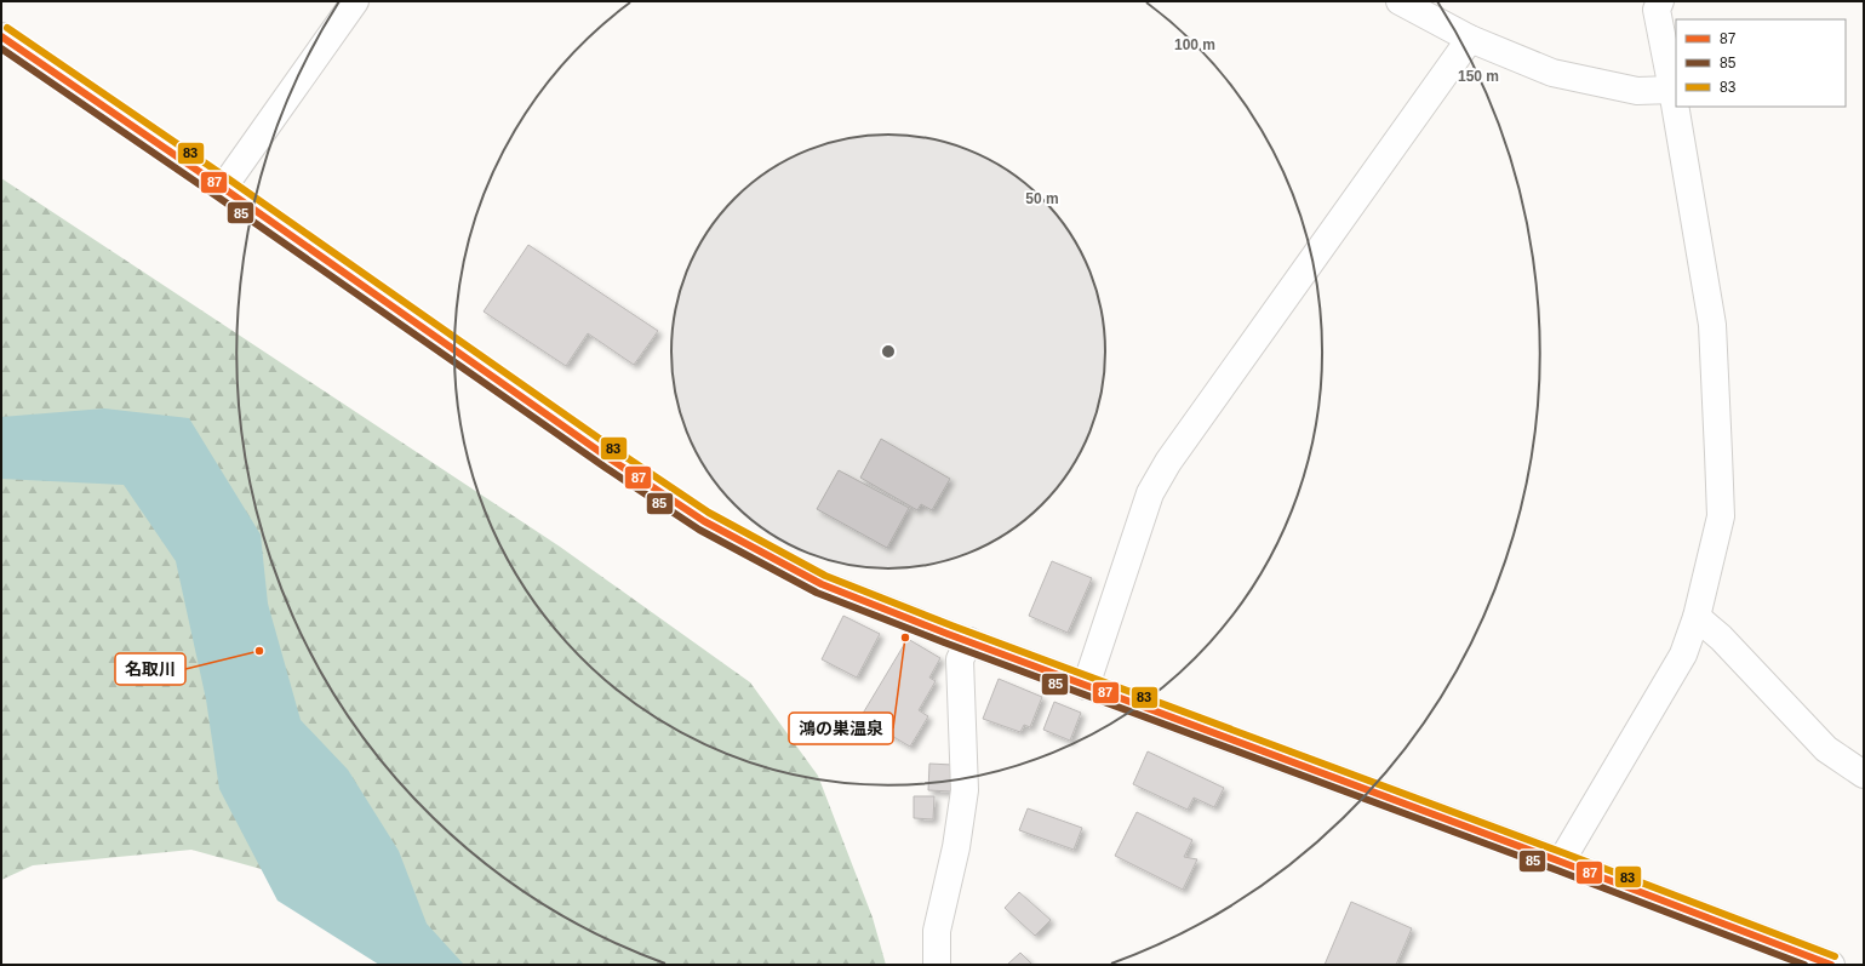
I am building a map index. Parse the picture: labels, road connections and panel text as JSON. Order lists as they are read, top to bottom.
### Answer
{
  "places": ["鴻の巣温泉", "名取川"],
  "lines": ["transit line 83", "transit line 87", "transit line 85"],
  "legend": ["87", "85", "83"],
  "rings": ["100 m", "150 m", "50 m"]
}
